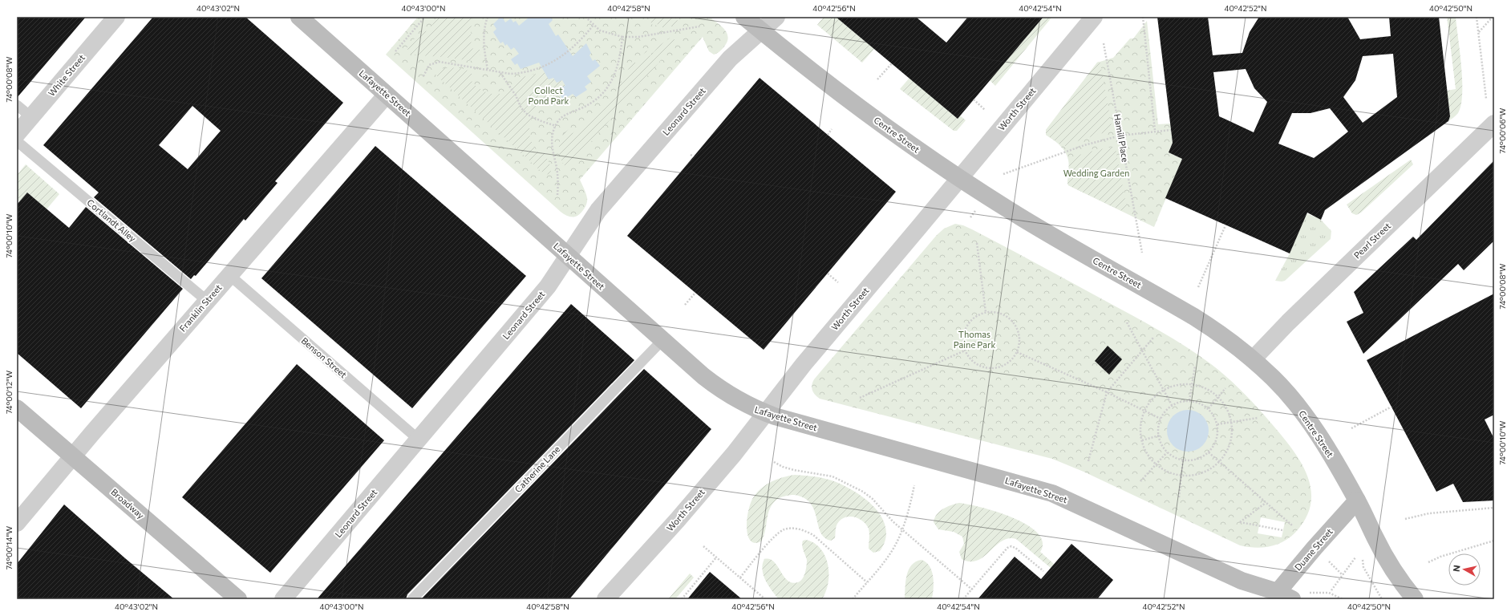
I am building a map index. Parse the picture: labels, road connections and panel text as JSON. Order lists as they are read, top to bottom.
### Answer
{
  "streets": {
    "main road": [
      "Lafayette Street",
      "Centre Street",
      "Broadway",
      "Duane Street"
    ],
    "street": [
      "White Street",
      "Worth Street",
      "Leonard Street",
      "Pearl Street",
      "Franklin Street"
    ],
    "lane": ["Cortlandt Alley", "Benson Street", "Catherine Lane"],
    "path": ["Hamill Place"]
  },
  "crossings": [
    ["Lafayette Street", "Worth Street"],
    ["Lafayette Street", "Leonard Street"],
    ["Lafayette Street", "Franklin Street"],
    ["Lafayette Street", "Catherine Lane"],
    ["Lafayette Street", "Duane Street"],
    ["Worth Street", "Centre Street"],
    ["Leonard Street", "Centre Street"],
    ["Leonard Street", "Benson Street"],
    ["Centre Street", "Pearl Street"],
    ["Centre Street", "Duane Street"],
    ["Cortlandt Alley", "Franklin Street"],
    ["Franklin Street", "Benson Street"],
    ["Franklin Street", "Broadway"]
  ],
  "parks": ["Collect Pond Park", "Wedding Garden", "Thomas Paine Park"],
  "north": "left",
  "coordinates": [
    "40°43'02\"N",
    "40°43'00\"N",
    "40°42'58\"N",
    "40°42'56\"N",
    "40°42'54\"N",
    "40°42'52\"N",
    "40°42'50\"N",
    "74°00'08\"W",
    "74°00'06\"W",
    "74°00'10\"W",
    "74°00'12\"W",
    "74°00'14\"W"
  ]
}
